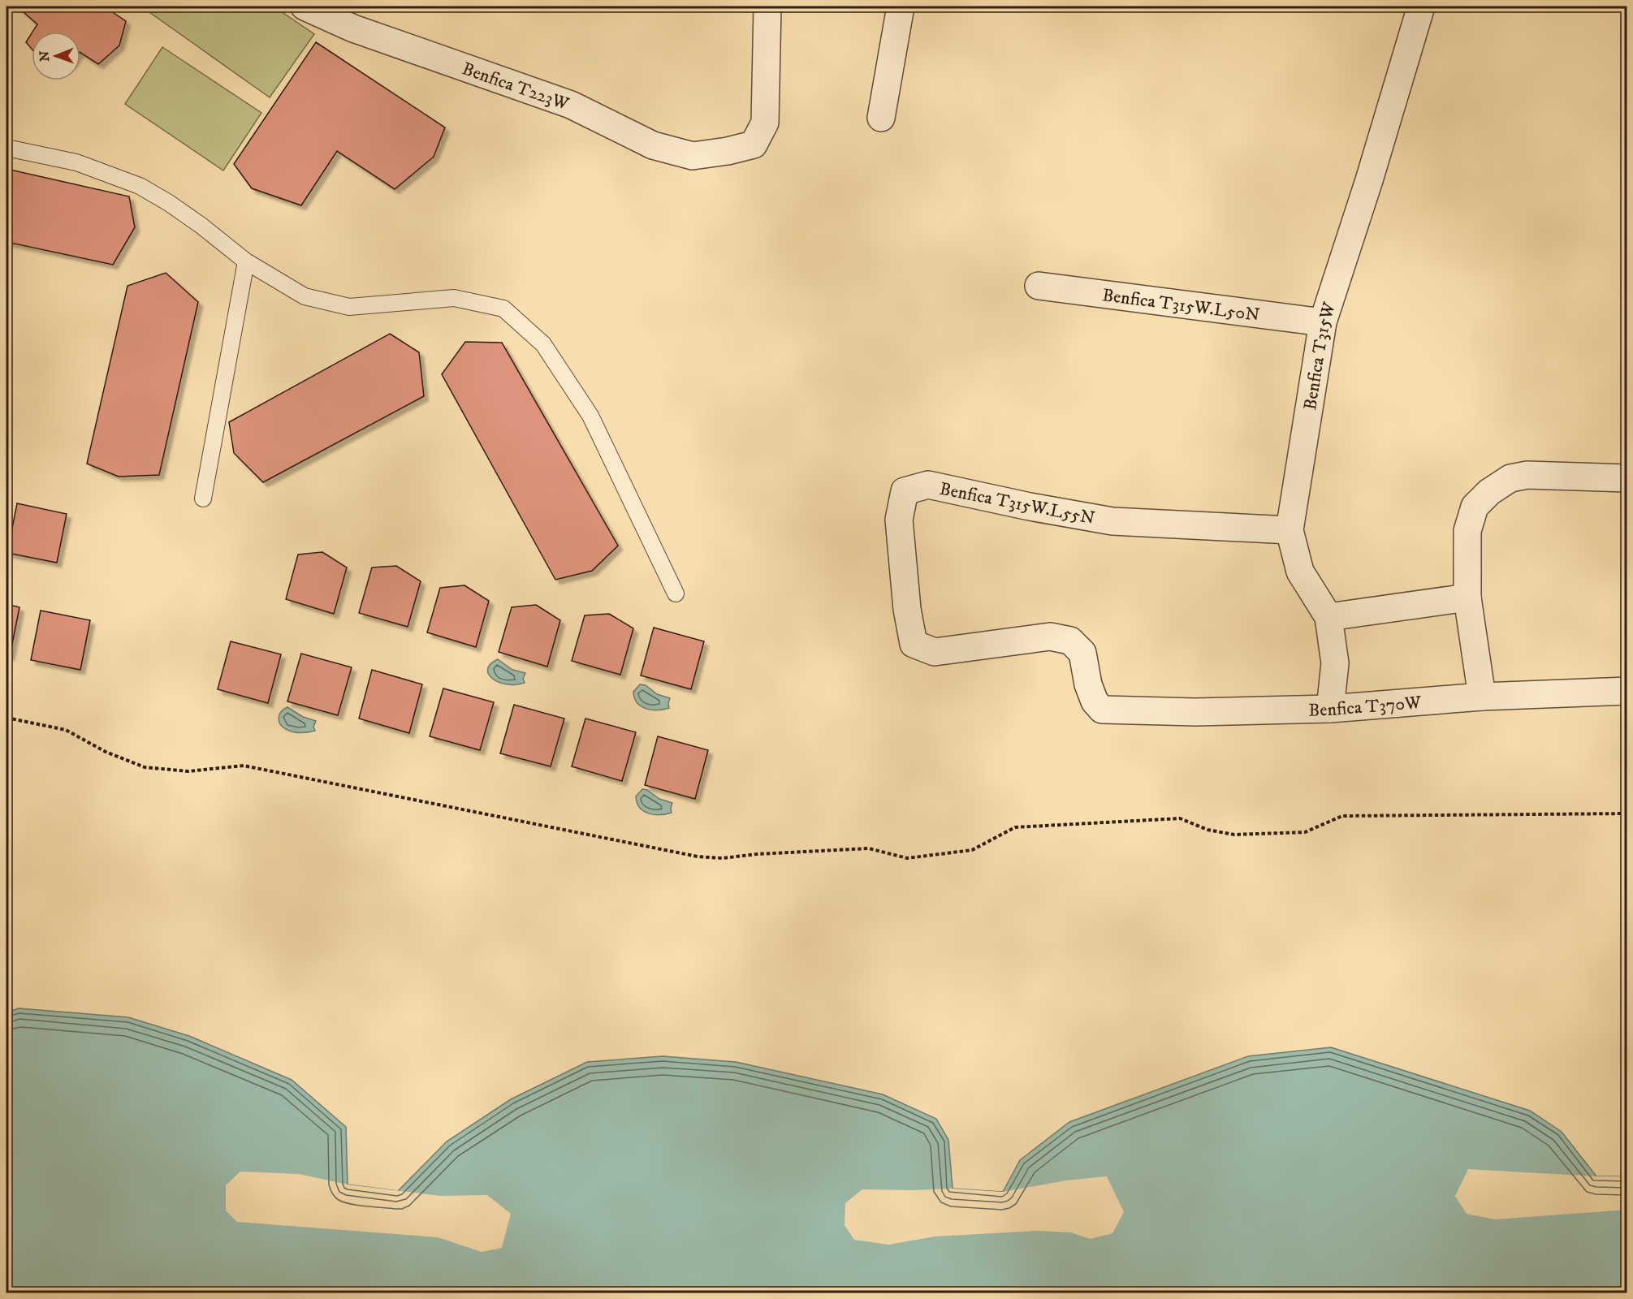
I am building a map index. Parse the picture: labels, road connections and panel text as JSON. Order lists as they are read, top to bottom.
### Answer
{
  "streets": {
    "street": [
      "Benfica T223W",
      "Benfica T315W.L50N",
      "Benfica T315W",
      "Benfica T315W.L55N",
      "Benfica T370W"
    ]
  },
  "crossings": [
    ["Benfica T315W.L50N", "Benfica T315W"],
    ["Benfica T315W", "Benfica T315W.L55N"],
    ["Benfica T315W", "Benfica T370W"],
    ["Benfica T315W.L55N", "Benfica T370W"]
  ],
  "north": "left"
}
